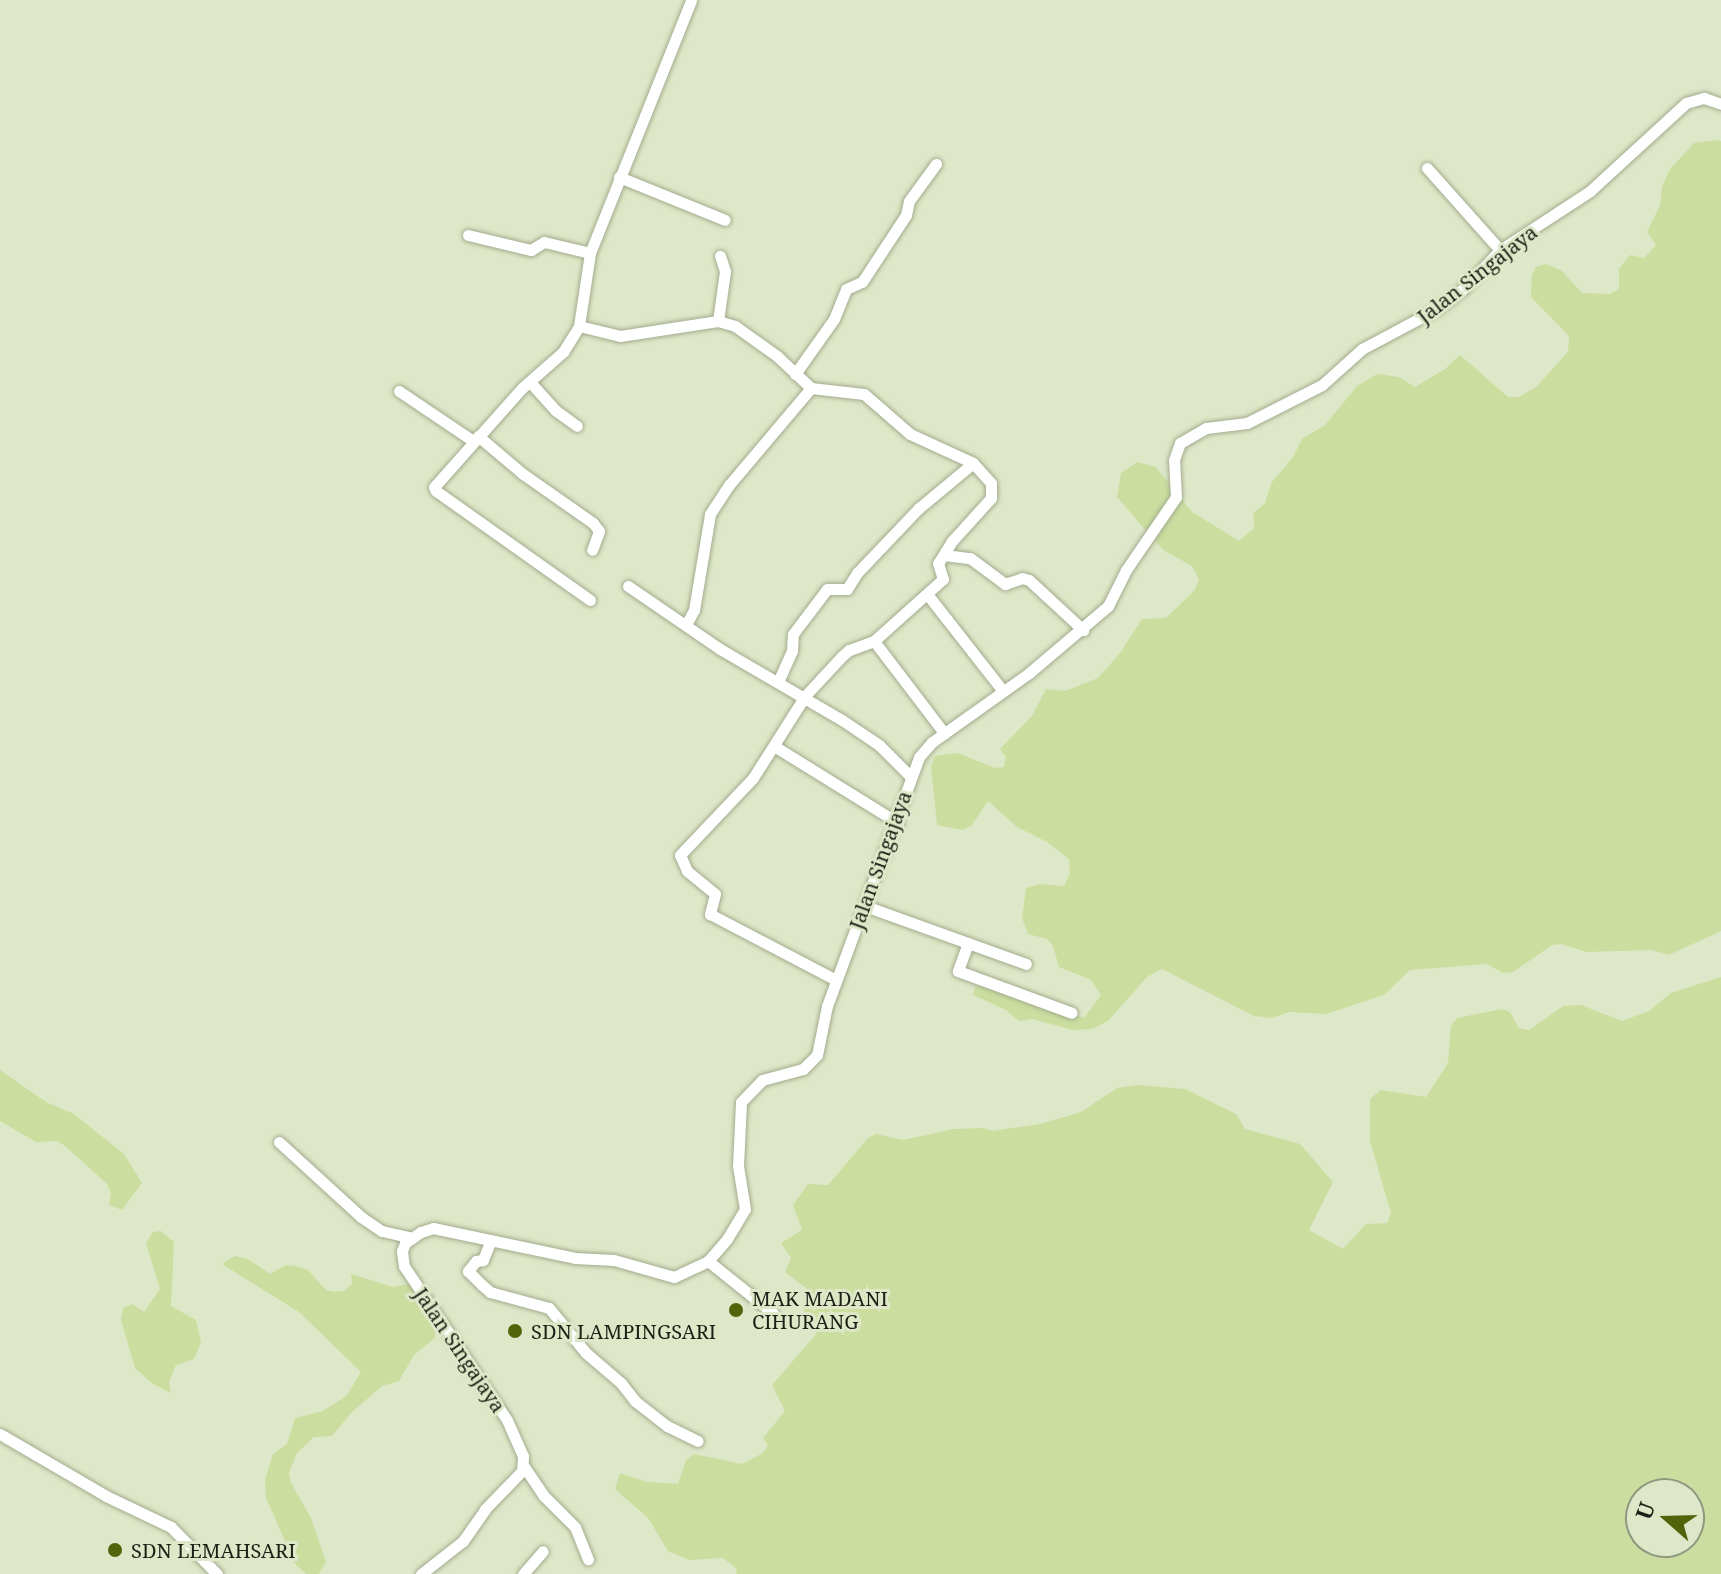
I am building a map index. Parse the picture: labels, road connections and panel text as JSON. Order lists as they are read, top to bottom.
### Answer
{
  "streets": {
    "street": ["Jalan Singajaya"]
  },
  "places": ["MAK MADANI CIHURANG", "SDN LAMPINGSARI", "SDN LEMAHSARI"],
  "north": "left"
}
